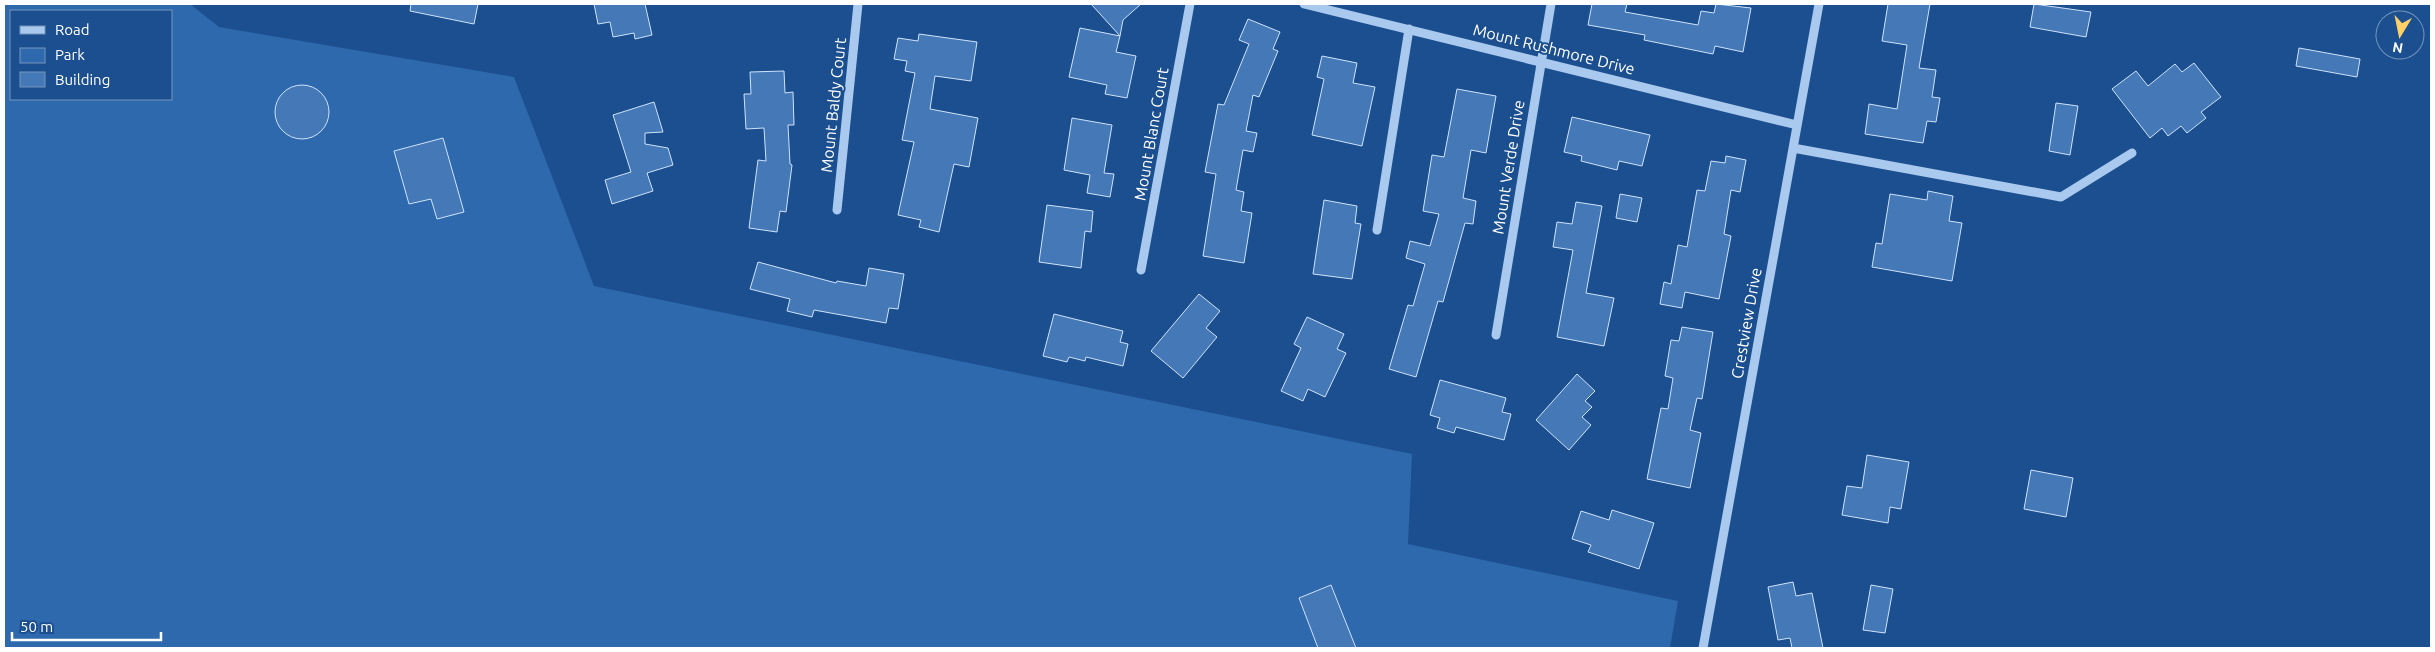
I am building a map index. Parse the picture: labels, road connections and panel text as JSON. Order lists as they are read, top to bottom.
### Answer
{
  "streets": {
    "street": [
      "Mount Rushmore Drive",
      "Mount Baldy Court",
      "Mount Blanc Court",
      "Mount Verde Drive",
      "Crestview Drive"
    ]
  },
  "crossings": [
    ["Mount Rushmore Drive", "Mount Verde Drive"],
    ["Mount Rushmore Drive", "Crestview Drive"]
  ],
  "legend": ["Road", "Park", "Building"],
  "scale_bar": "50 m",
  "north": "bottom"
}
